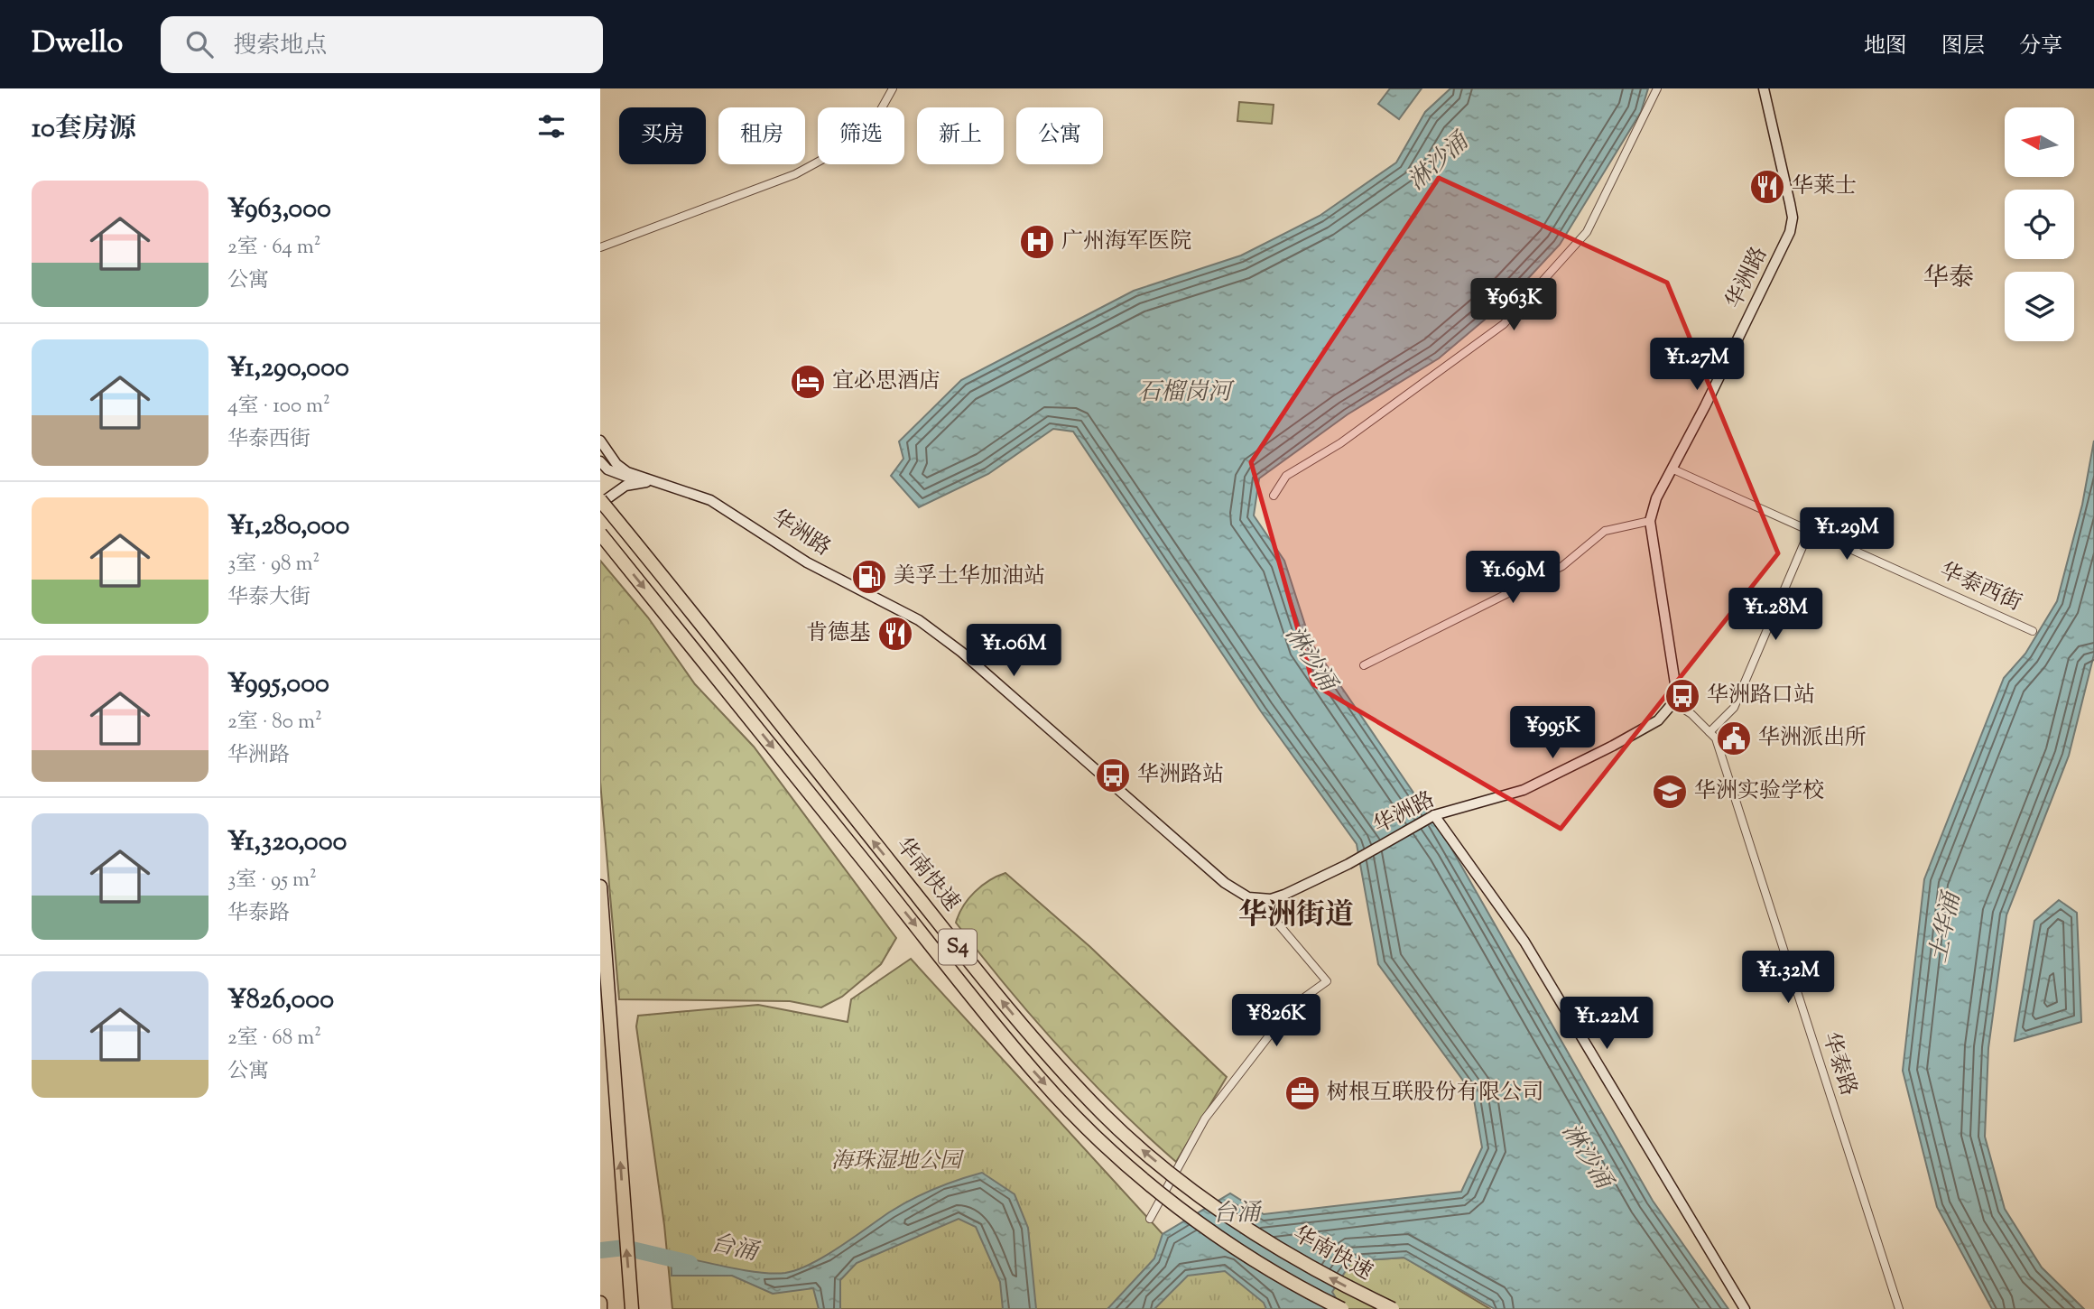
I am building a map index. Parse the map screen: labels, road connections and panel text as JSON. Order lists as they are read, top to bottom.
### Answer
{
  "streets": {
    "highway": ["华南快速", "S4"],
    "main road": ["华洲路"],
    "street": ["华泰西街", "华泰路"]
  },
  "crossings": [
    ["华洲路", "华泰西街"],
    ["华洲路", "华泰路"]
  ],
  "districts": ["华泰", "华洲街道"],
  "water": [
    "淋沙涌",
    "石榴岗河",
    "土华涌",
    "台涌"
  ],
  "parks": ["海珠湿地公园"],
  "places": {
    "restaurant": ["华莱士", "肯德基"],
    "hospital": ["广州海军医院"],
    "hotel": ["宜必思酒店"],
    "fuel station": ["美孚土华加油站"],
    "bus stop": ["华洲路口站", "华洲路站"],
    "public building": ["华洲派出所"],
    "school or university": ["华洲实验学校"],
    "office": ["树根互联股份有限公司"]
  },
  "north": "left",
  "page": {
    "header": "Dwello",
    "search": "搜索地点",
    "nav": ["地图", "图层", "分享"],
    "heading": "10套房源",
    "chip": [
      "买房",
      "租房",
      "筛选",
      "新上",
      "公寓"
    ],
    "list": [
      {
        "name": "¥963,000",
        "note": "2室 · 64 m² · 公寓"
      },
      {
        "name": "¥1,290,000",
        "note": "4室 · 100 m² · 华泰西街"
      },
      {
        "name": "¥1,280,000",
        "note": "3室 · 98 m² · 华泰大街"
      },
      {
        "name": "¥995,000",
        "note": "2室 · 80 m² · 华洲路"
      },
      {
        "name": "¥1,320,000",
        "note": "3室 · 95 m² · 华泰路"
      },
      {
        "name": "¥826,000",
        "note": "2室 · 68 m² · 公寓"
      }
    ],
    "price": [
      "¥963K",
      "¥1.27M",
      "¥1.29M",
      "¥1.69M",
      "¥1.28M",
      "¥1.06M",
      "¥995K",
      "¥1.32M",
      "¥826K",
      "¥1.22M"
    ]
  }
}
